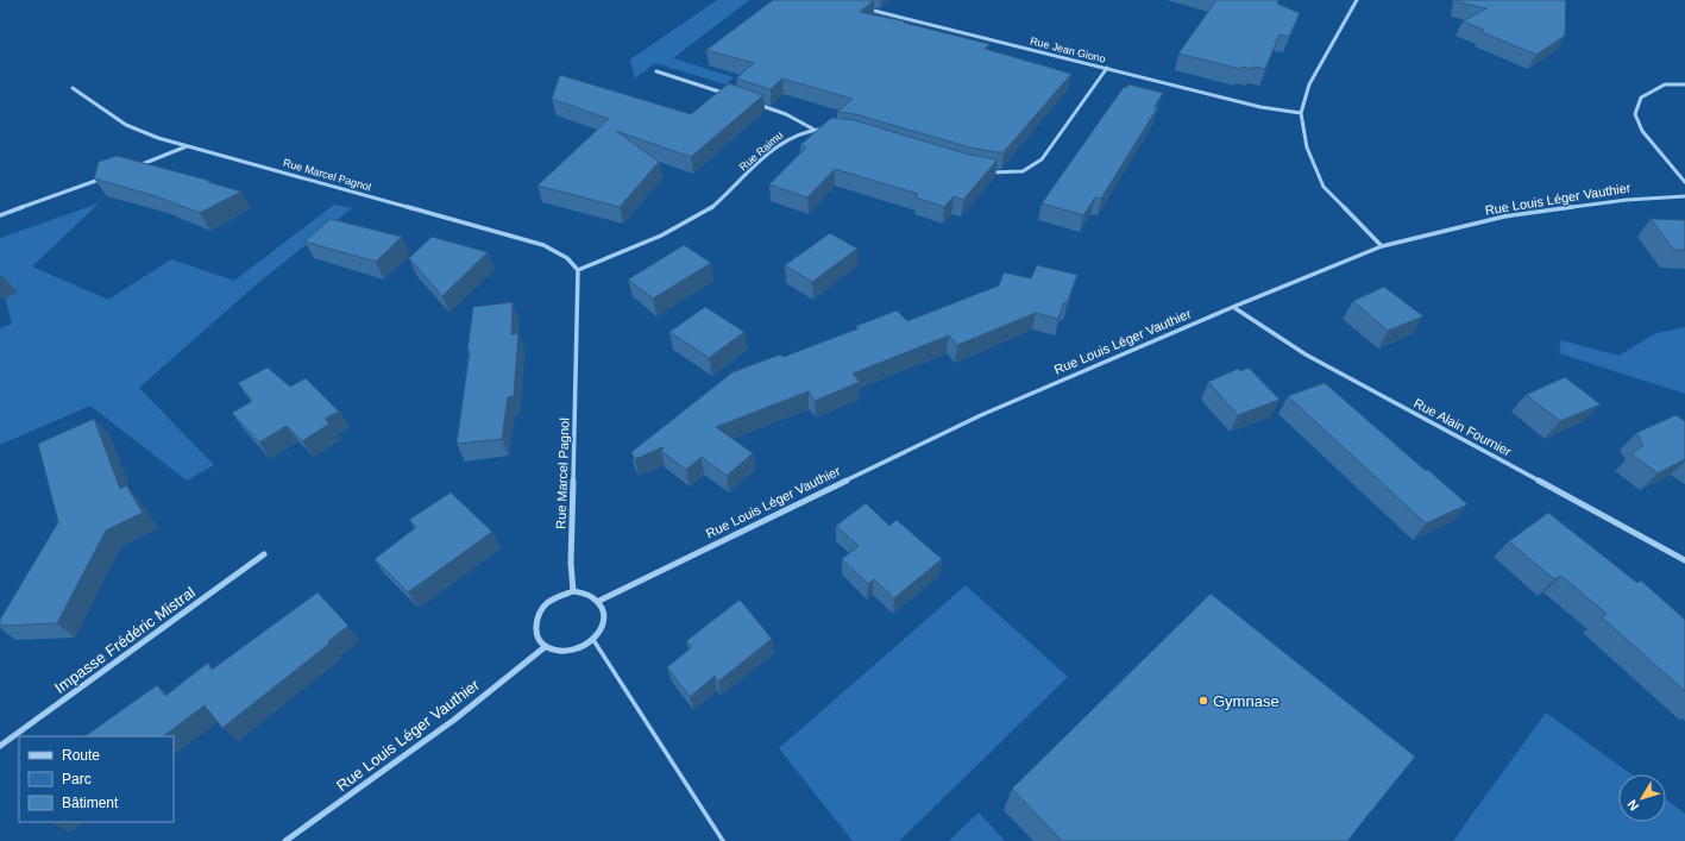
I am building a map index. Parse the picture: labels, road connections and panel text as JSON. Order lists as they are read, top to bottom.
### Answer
{
  "streets": {
    "street": [
      "Rue Jean Giono",
      "Rue Raimu",
      "Rue Marcel Pagnol",
      "Rue Louis Léger Vauthier",
      "Rue Alain Fournier",
      "Impasse Frédéric Mistral"
    ]
  },
  "crossings": [
    ["Rue Raimu", "Rue Marcel Pagnol"],
    ["Rue Marcel Pagnol", "Rue Louis Léger Vauthier"],
    ["Rue Louis Léger Vauthier", "Rue Alain Fournier"]
  ],
  "places": ["Gymnase"],
  "legend": ["Route", "Parc", "Bâtiment"],
  "north": "bottom left"
}
